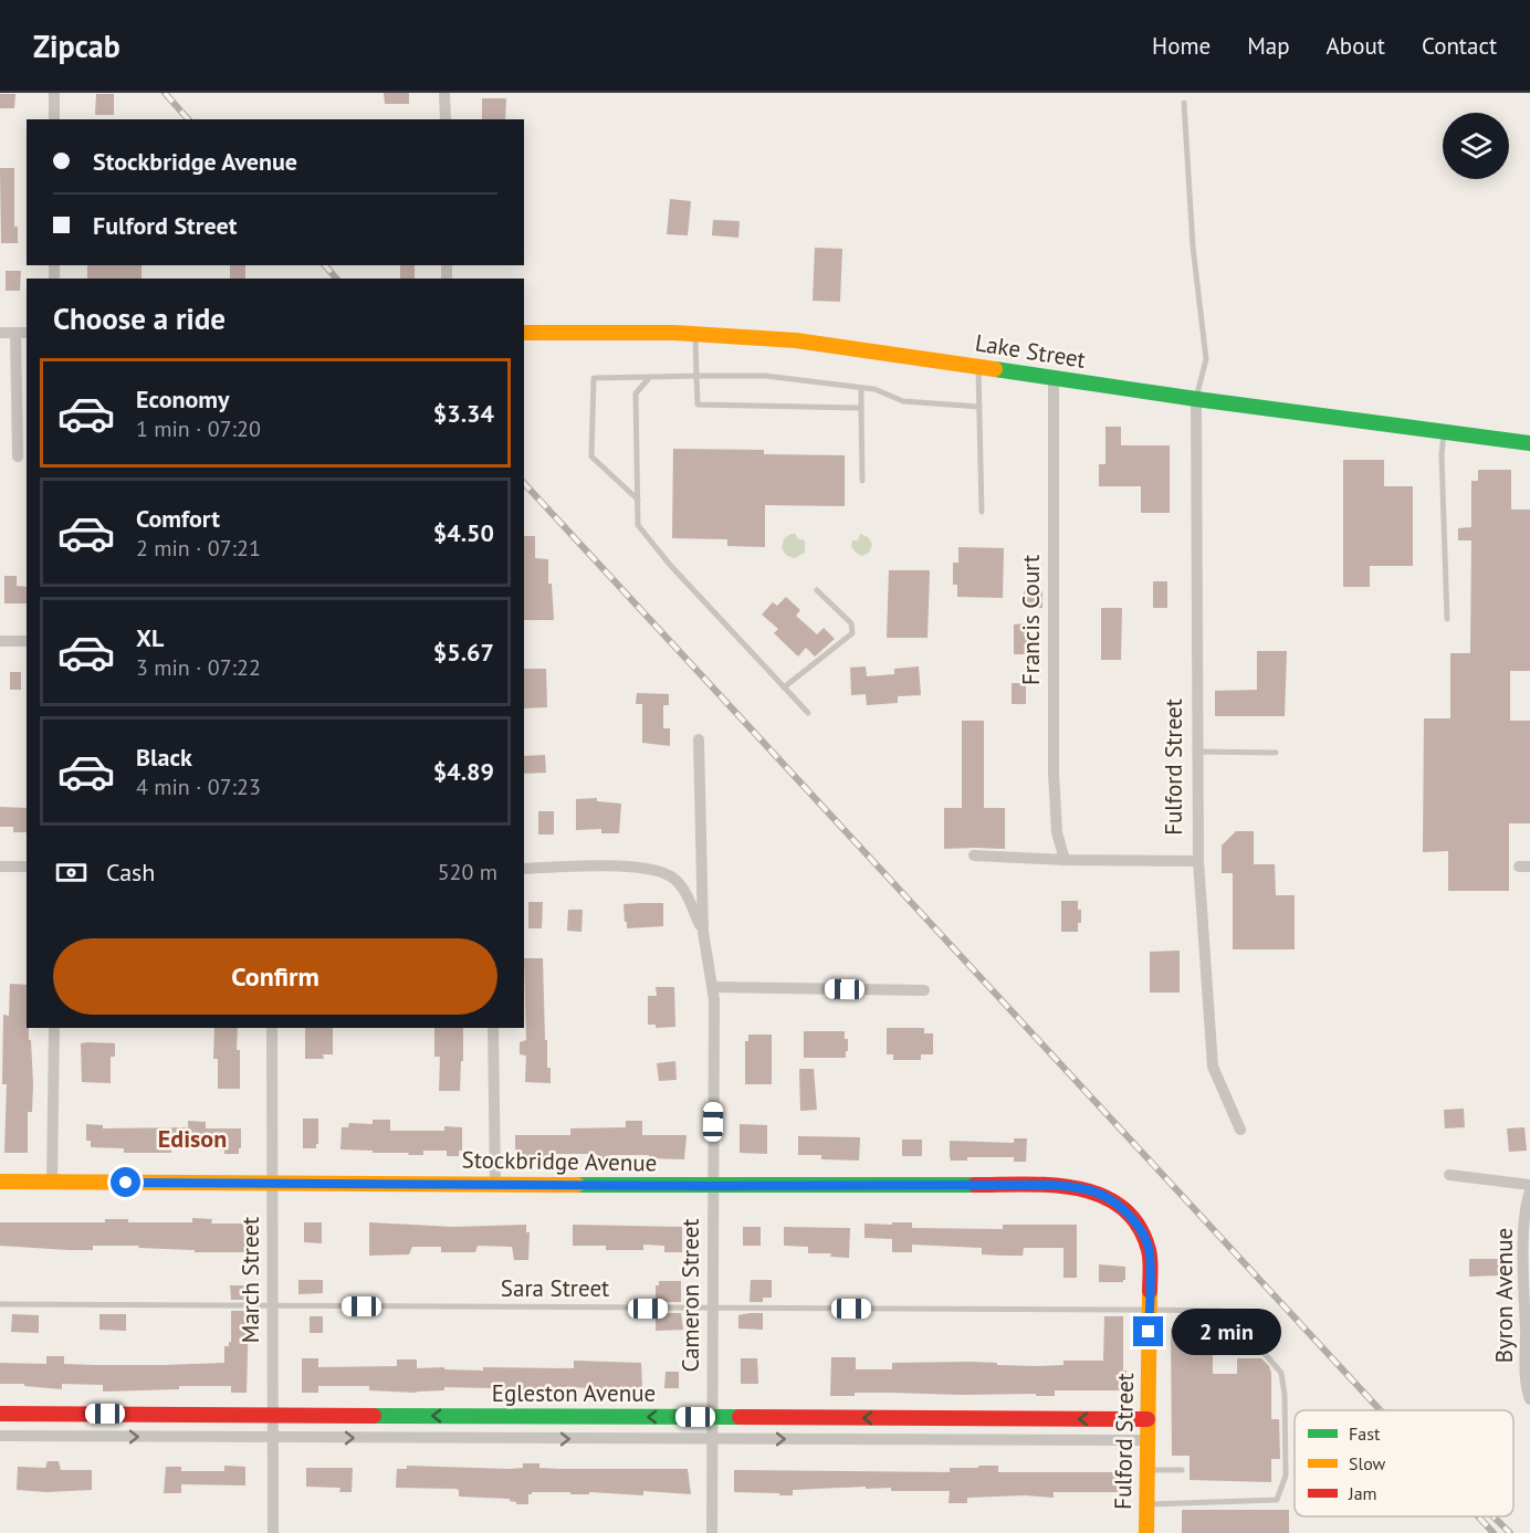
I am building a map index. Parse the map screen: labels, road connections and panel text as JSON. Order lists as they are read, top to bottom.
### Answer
{
  "streets": {
    "street": [
      "Lake Street",
      "Francis Court",
      "Fulford Street",
      "Stockbridge Avenue",
      "March Street",
      "Cameron Street",
      "Byron Avenue",
      "Egleston Avenue"
    ],
    "lane": ["Sara Street"]
  },
  "crossings": [
    ["Lake Street", "Francis Court"],
    ["Lake Street", "Fulford Street"],
    ["Fulford Street", "Stockbridge Avenue"],
    ["Fulford Street", "Sara Street"],
    ["Fulford Street", "Egleston Avenue"],
    ["Stockbridge Avenue", "March Street"],
    ["Stockbridge Avenue", "Cameron Street"],
    ["March Street", "Sara Street"],
    ["March Street", "Egleston Avenue"],
    ["Sara Street", "Cameron Street"],
    ["Cameron Street", "Egleston Avenue"]
  ],
  "districts": ["Edison"],
  "legend": ["Fast", "Slow", "Jam"],
  "page": {
    "header": "Zipcab",
    "nav": [
      "Home",
      "Map",
      "About",
      "Contact"
    ],
    "banner": ["Stockbridge Avenue", "Fulford Street"],
    "heading": "Choose a ride",
    "list": [
      {
        "name": "Economy",
        "note": "1 min · 07:20",
        "value": "$3.34"
      },
      {
        "name": "Comfort",
        "note": "2 min · 07:21",
        "value": "$4.50"
      },
      {
        "name": "XL",
        "note": "3 min · 07:22",
        "value": "$5.67"
      },
      {
        "name": "Black",
        "note": "4 min · 07:23",
        "value": "$4.89"
      }
    ],
    "pay": ["Cash", "520 m"],
    "buttons": "Confirm",
    "bubble": "2 min"
  }
}
